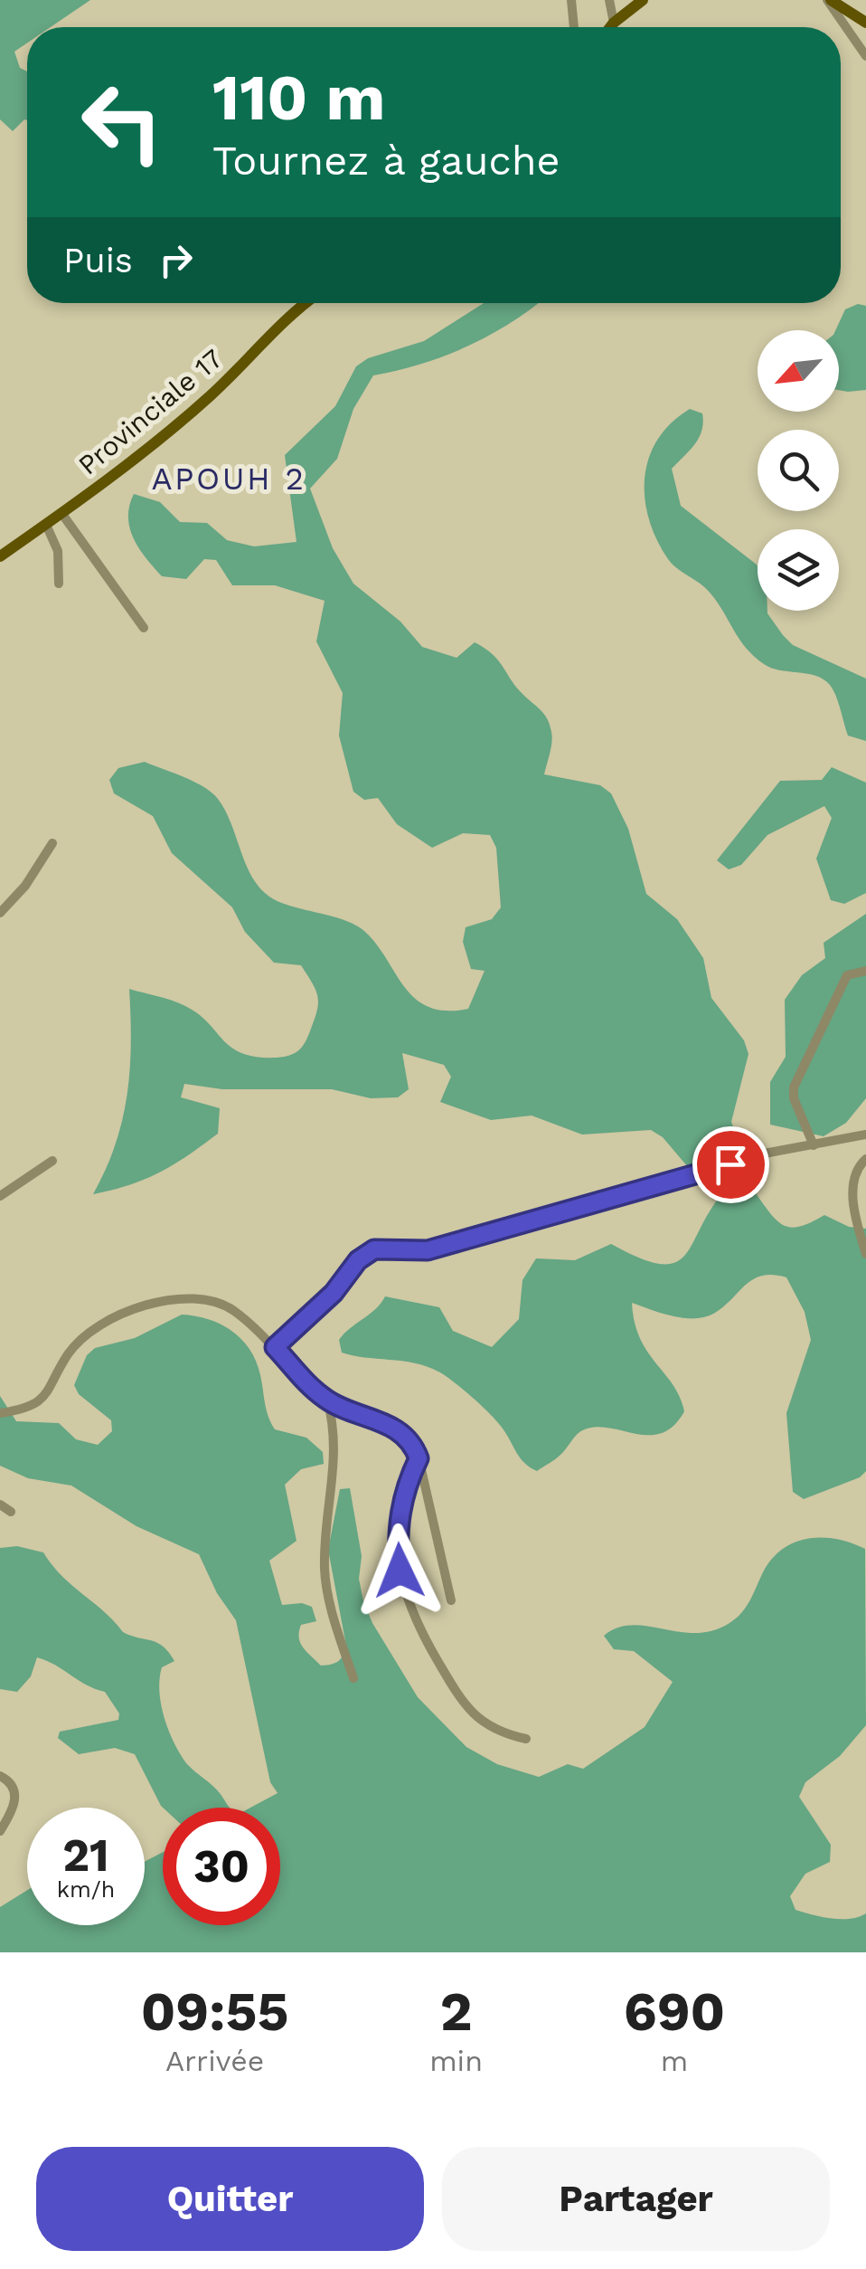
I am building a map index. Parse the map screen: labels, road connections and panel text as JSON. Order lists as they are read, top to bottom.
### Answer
{
  "streets": {
    "main road": ["Provinciale 17"]
  },
  "districts": ["APOUH 2"],
  "north": "bottom left",
  "page": {
    "turn": ["110 m", "Tournez à gauche"],
    "then": "Puis",
    "speed": "21 km/h",
    "limit": "30",
    "eta": [
      "09:55",
      "Arrivée",
      "2",
      "min",
      "690",
      "m"
    ],
    "buttons": ["Quitter", "Partager"]
  }
}
